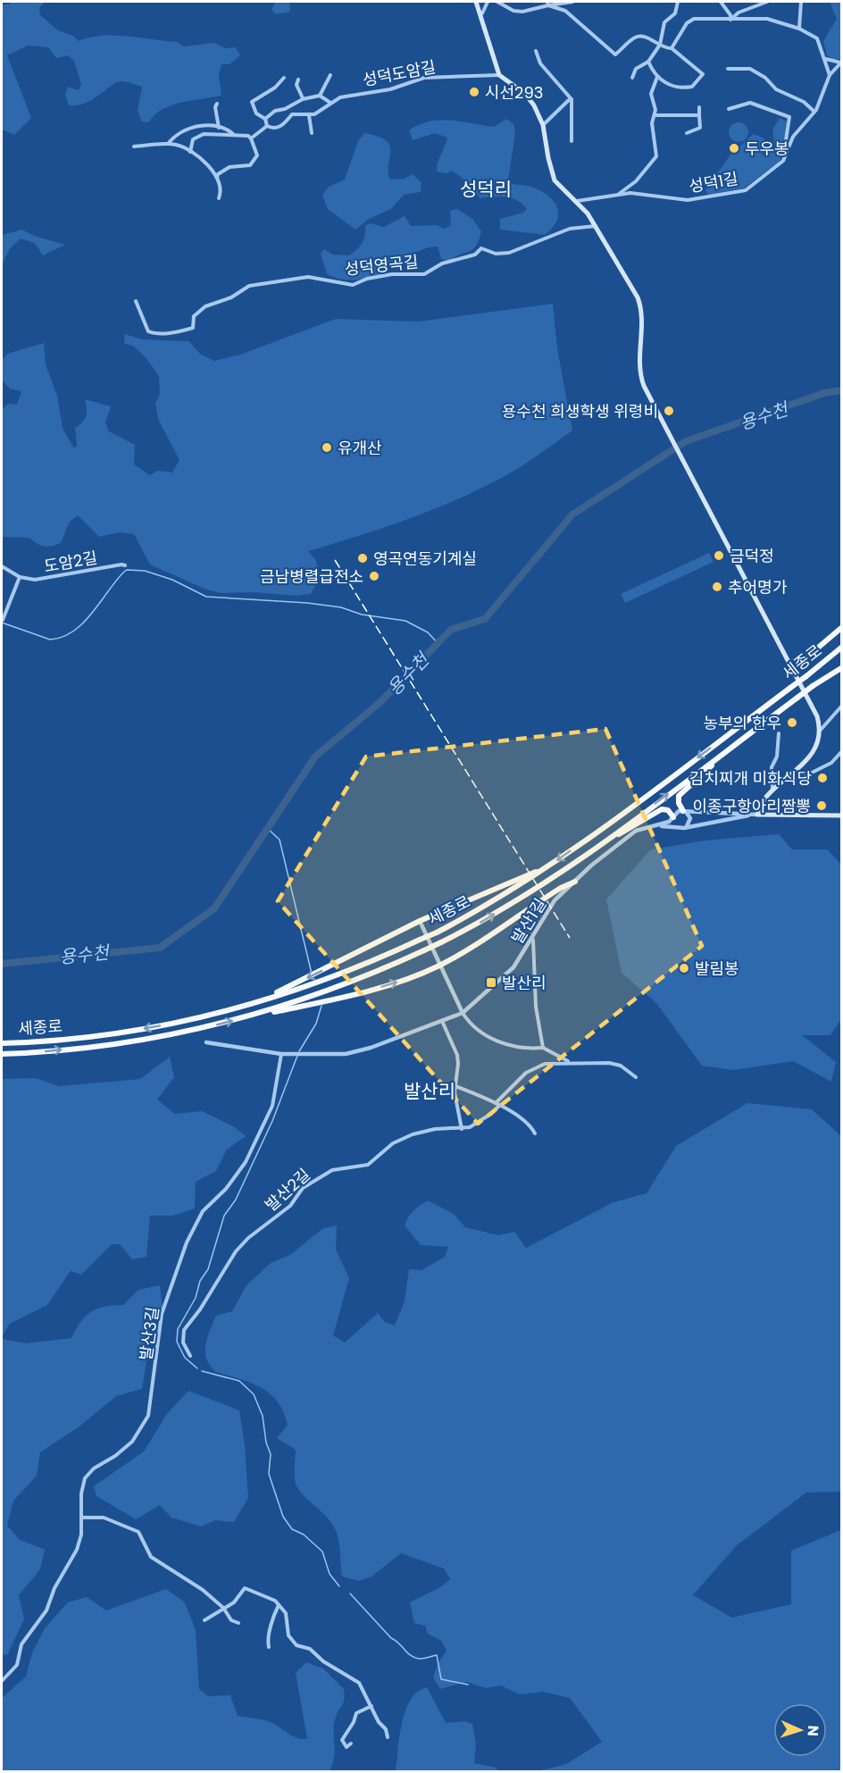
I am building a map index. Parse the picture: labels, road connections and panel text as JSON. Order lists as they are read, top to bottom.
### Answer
{
  "streets": {
    "highway": ["세종로"],
    "street": [
      "성덕도암길",
      "성덕1길",
      "성덕영곡길",
      "도암2길",
      "발산1길",
      "발산2길",
      "발산3길"
    ]
  },
  "crossings": [
    ["발산1길", "발산2길"],
    ["발산1길", "발산3길"]
  ],
  "districts": ["성덕리", "발산리"],
  "water": ["용수천"],
  "places": {
    "other": [
      "시선293",
      "두우봉",
      "용수천 희생학생 위령비",
      "유개산",
      "금덕정",
      "영곡연동기계실",
      "금남병렬급전소",
      "추어명가",
      "농부의 한우",
      "김치찌개 미화식당",
      "이종구항아리짬뽕",
      "발림봉"
    ],
    "transit": ["발산리"]
  },
  "north": "right"
}
